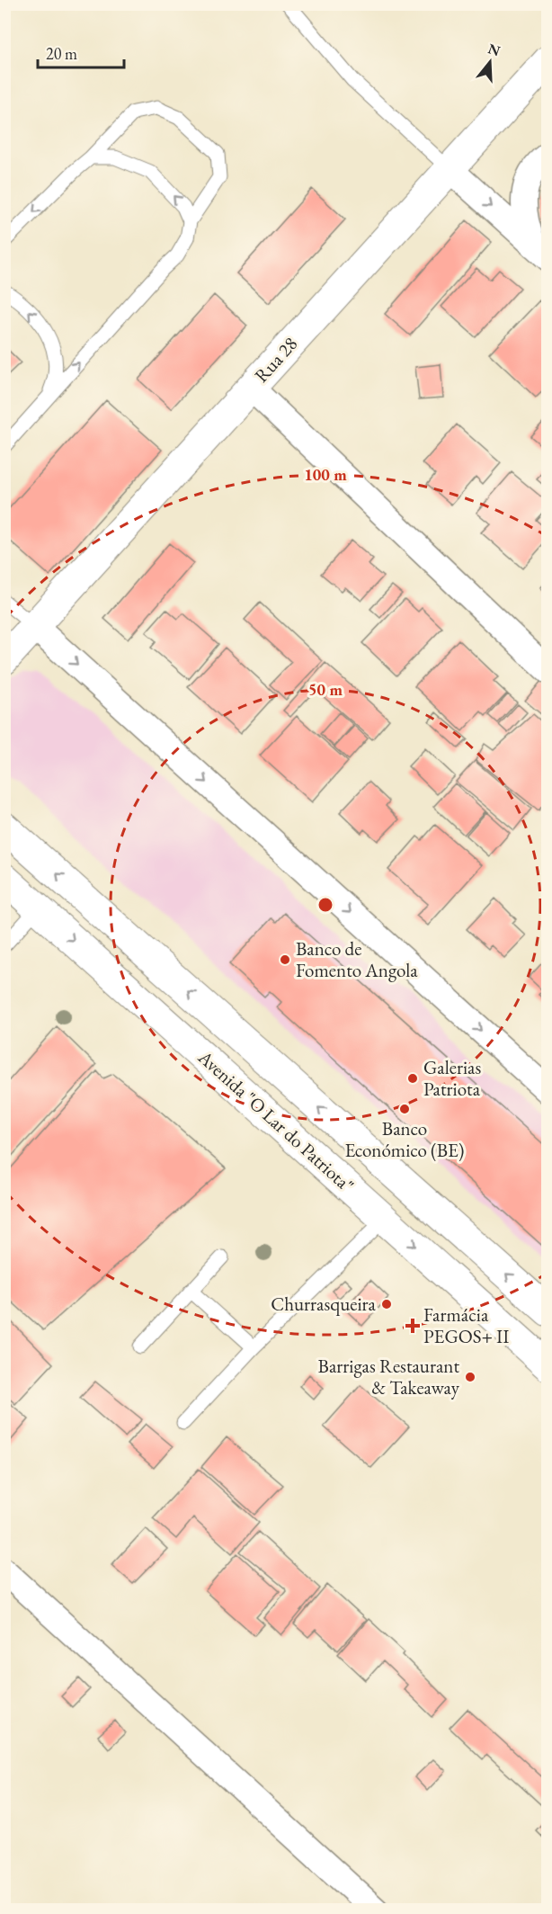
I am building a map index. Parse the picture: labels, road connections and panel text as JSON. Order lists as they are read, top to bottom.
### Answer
{
  "streets": {
    "main road": ["Rua 28", "Avenida \"O Lar do Patriota\""]
  },
  "places": {
    "other": [
      "Banco de Fomento Angola",
      "Galerias Patriota",
      "Banco Económico (BE)",
      "Churrasqueira",
      "Barrigas Restaurant & Takeaway"
    ],
    "health": ["Farmácia PEGOS+ II"]
  },
  "scale_bar": "20 m",
  "north": "top",
  "rings": ["100 m", "50 m"]
}
